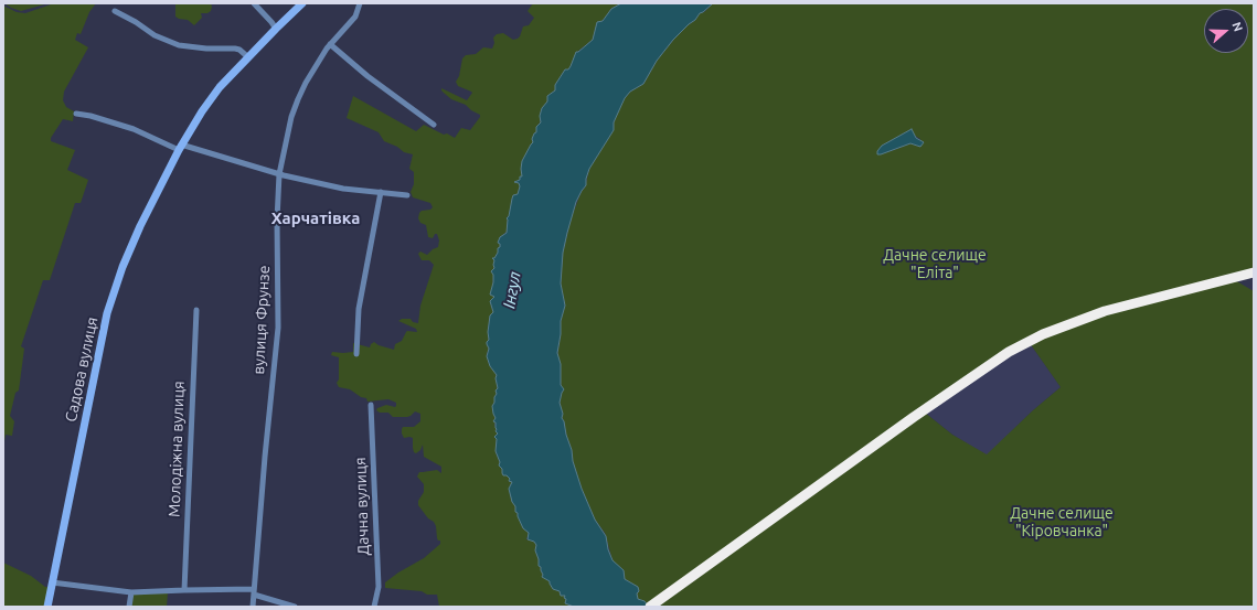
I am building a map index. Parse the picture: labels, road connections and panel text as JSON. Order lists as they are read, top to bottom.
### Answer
{
  "streets": {
    "street": [
      "вулиця Фрунзе",
      "Садова вулиця",
      "Молодіжна вулиця",
      "Дачна вулиця"
    ]
  },
  "districts": ["Харчатівка"],
  "water": ["Інгул"],
  "parks": ["Дачне селище \"Еліта\"", "Дачне селище \"Кіровчанка\""],
  "north": "right"
}
